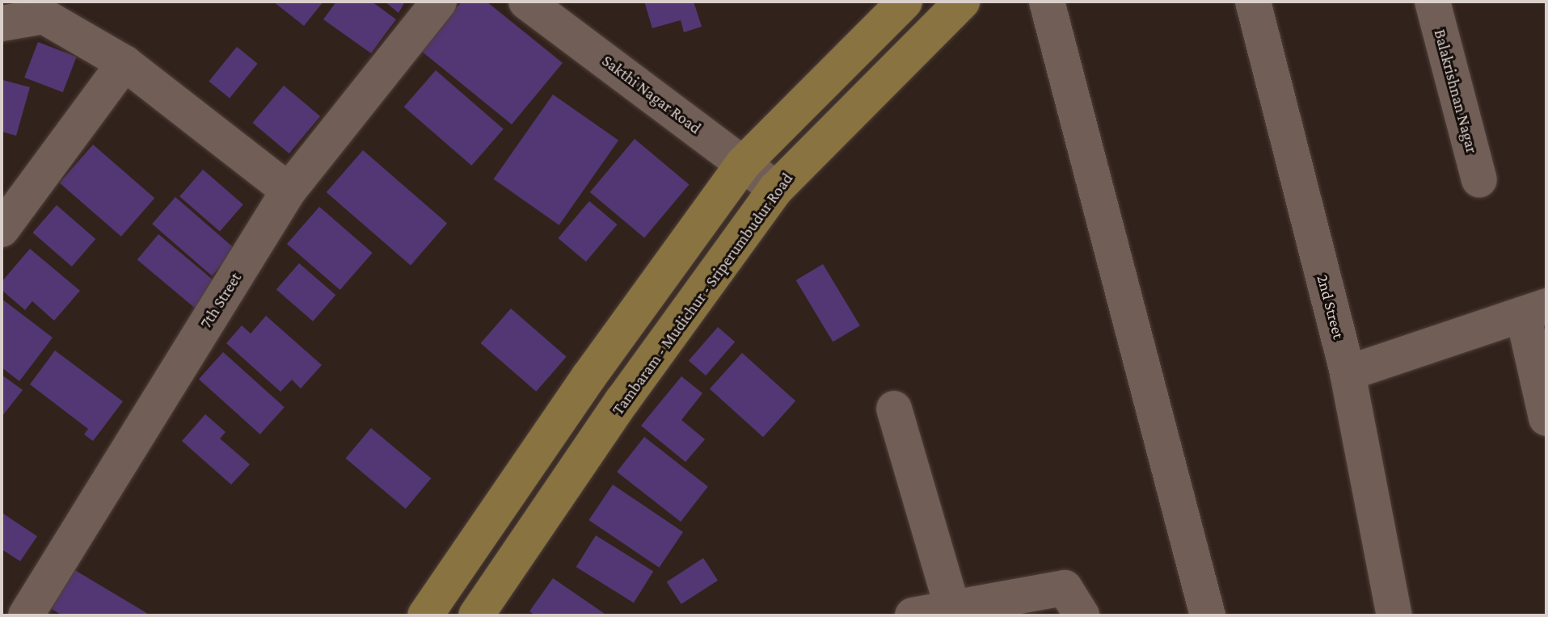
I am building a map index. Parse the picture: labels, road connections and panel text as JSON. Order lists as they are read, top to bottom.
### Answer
{
  "streets": {
    "main road": ["Tambaram - Mudichur - Sriperumbudur Road"],
    "street": [
      "Balakrishnan Nagar",
      "Sakthi Nagar Road",
      "7th Street",
      "2nd Street"
    ]
  },
  "crossings": [
    ["Sakthi Nagar Road", "Tambaram - Mudichur - Sriperumbudur Road"]
  ]
}
